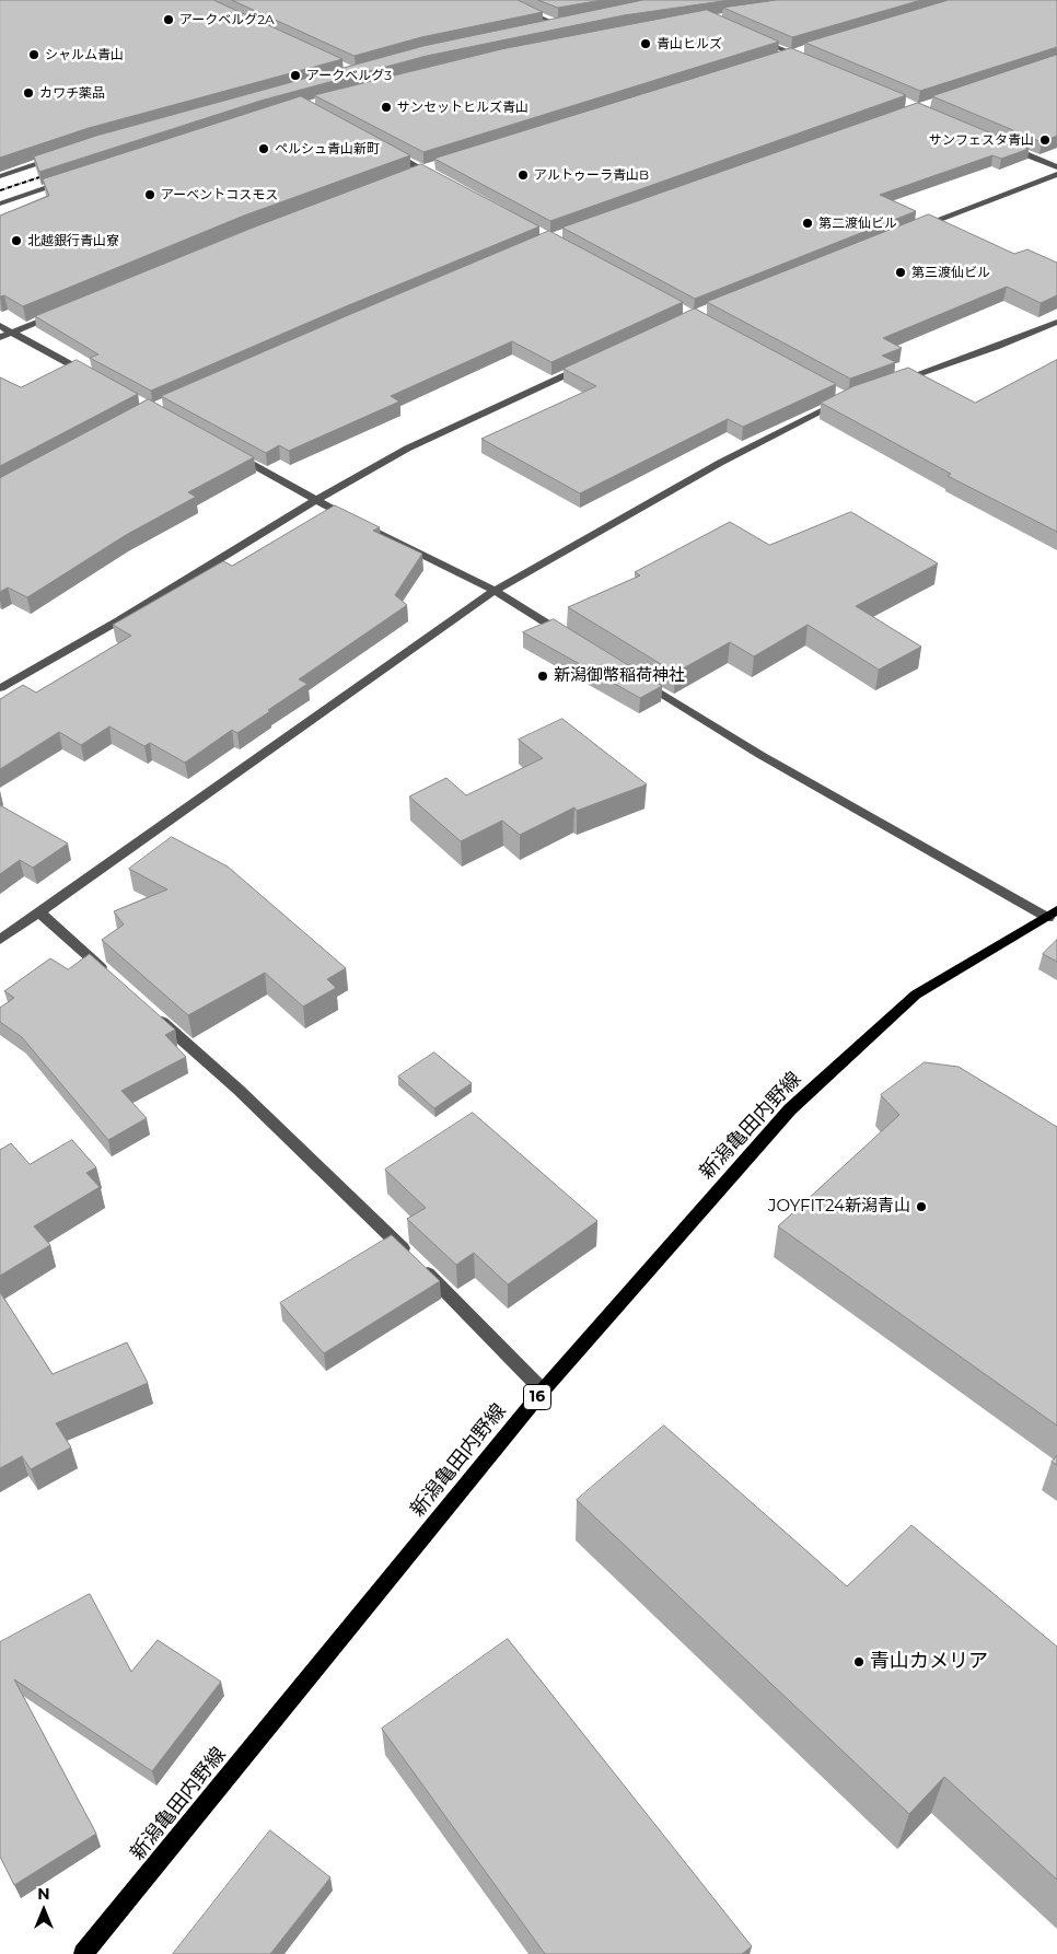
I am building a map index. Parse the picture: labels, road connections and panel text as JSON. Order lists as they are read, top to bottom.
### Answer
{
  "streets": {
    "main road": ["新潟亀田内野線", "16"]
  },
  "places": [
    "アークベルグ2A",
    "青山ヒルズ",
    "シャルム青山",
    "アークベルグ3",
    "カワチ薬品",
    "サンセットヒルズ青山",
    "サンフェスタ青山",
    "ペルシュ青山新町",
    "アルトゥーラ青山B",
    "アーベントコスモス",
    "第二渡仙ビル",
    "北越銀行青山寮",
    "第三渡仙ビル",
    "新潟御幣稲荷神社",
    "JOYFIT24新潟青山",
    "青山カメリア"
  ],
  "north": "top"
}
